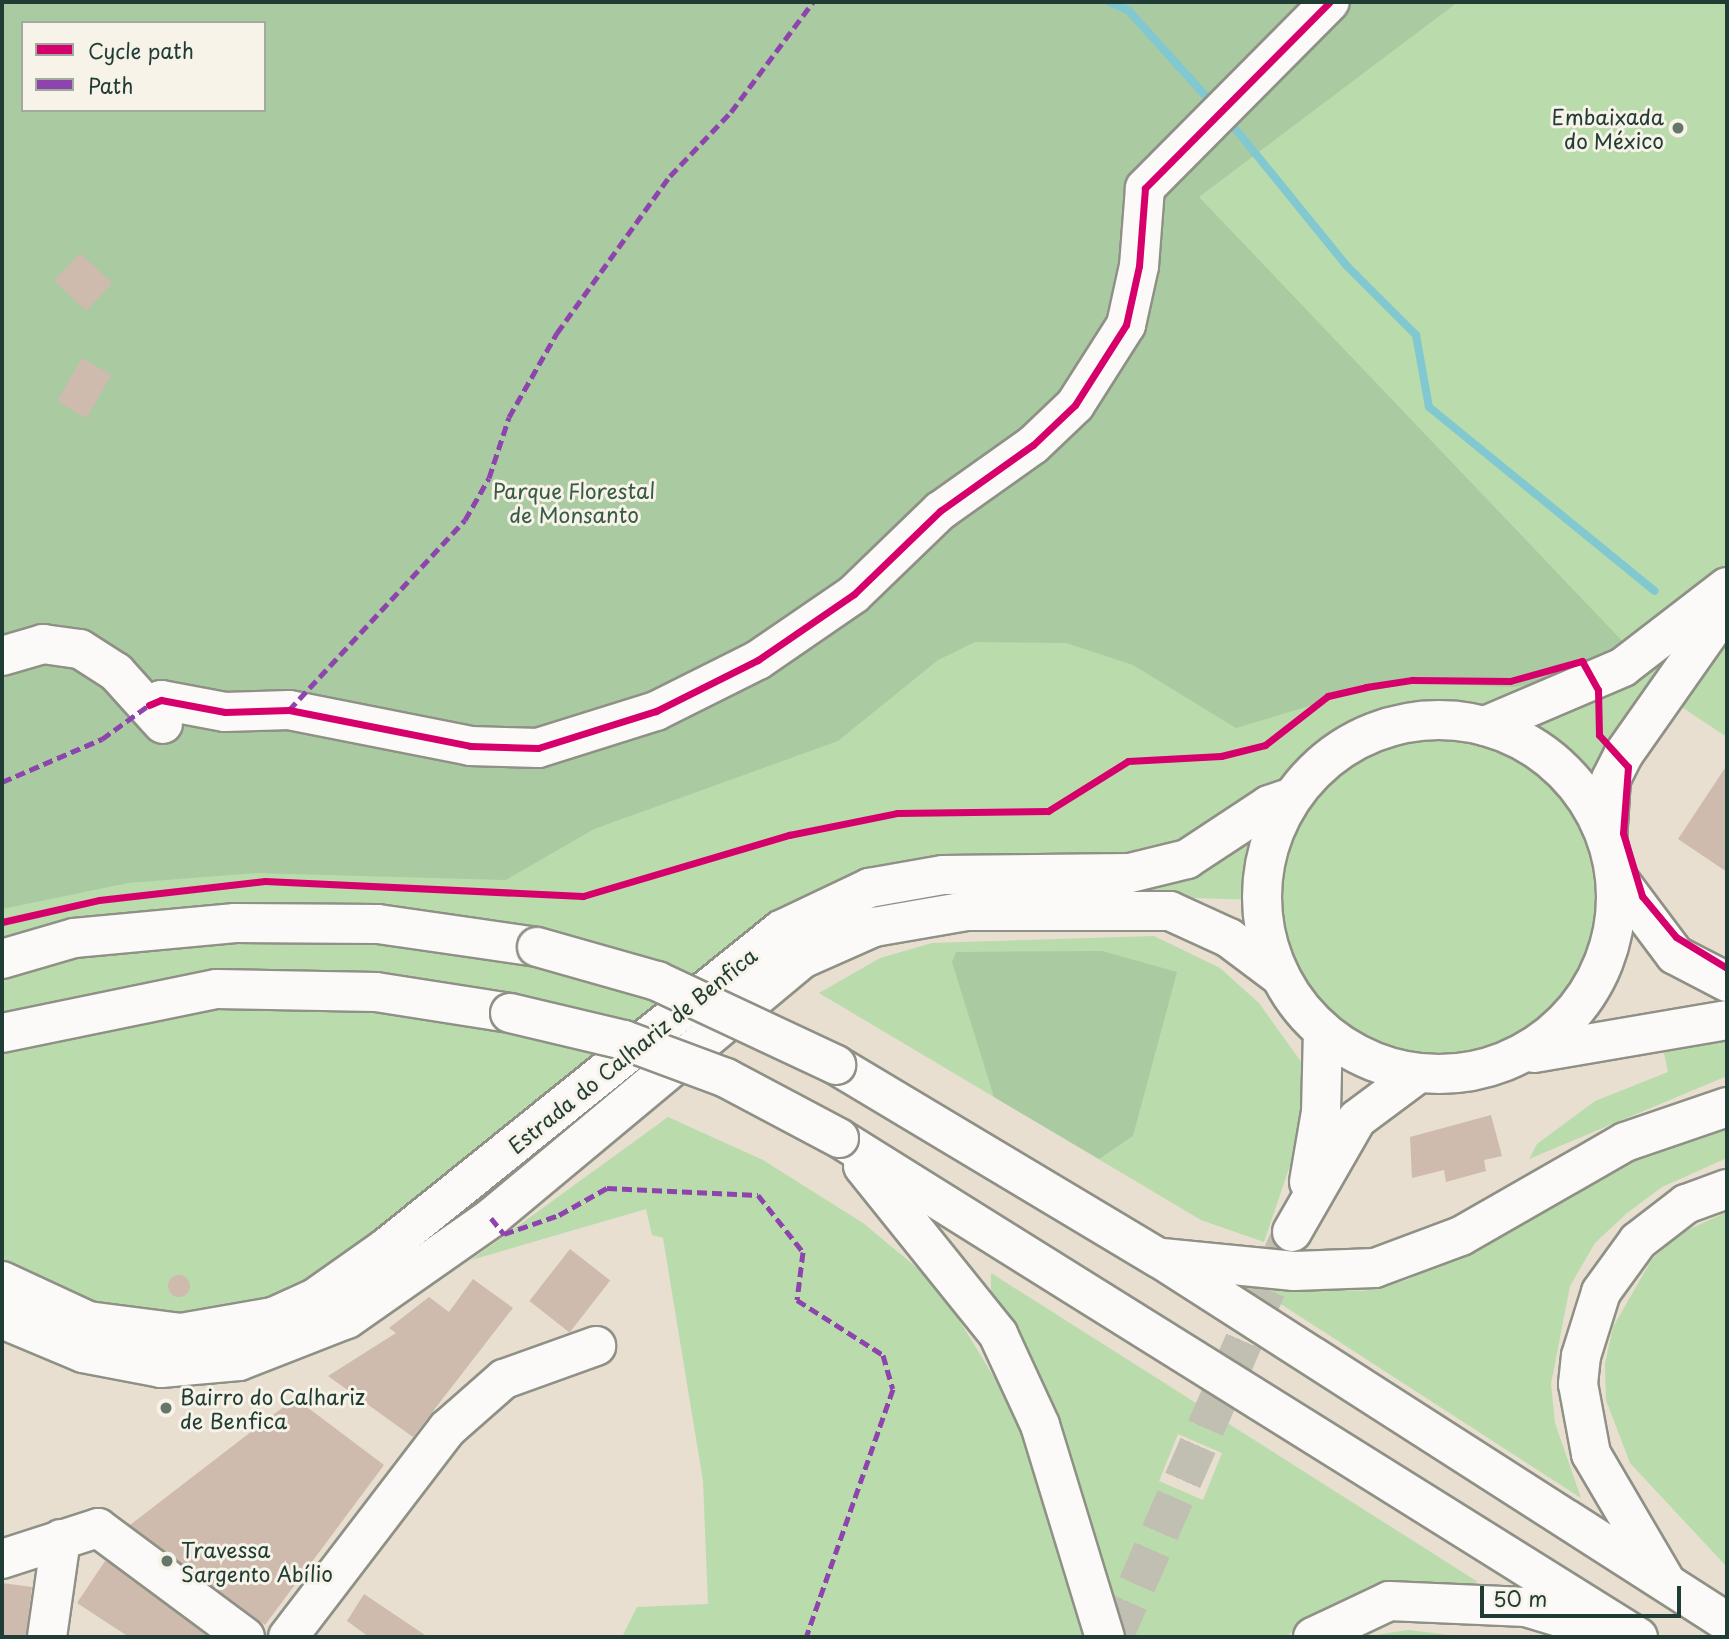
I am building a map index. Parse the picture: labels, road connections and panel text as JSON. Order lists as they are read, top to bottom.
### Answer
{
  "streets": {
    "main road": ["Estrada do Calhariz de Benfica"]
  },
  "parks": ["Parque Florestal de Monsanto"],
  "places": ["Embaixada do México", "Bairro do Calhariz de Benfica", "Travessa Sargento Abílio"],
  "legend": ["Cycle path", "Path"],
  "scale_bar": "50 m"
}
